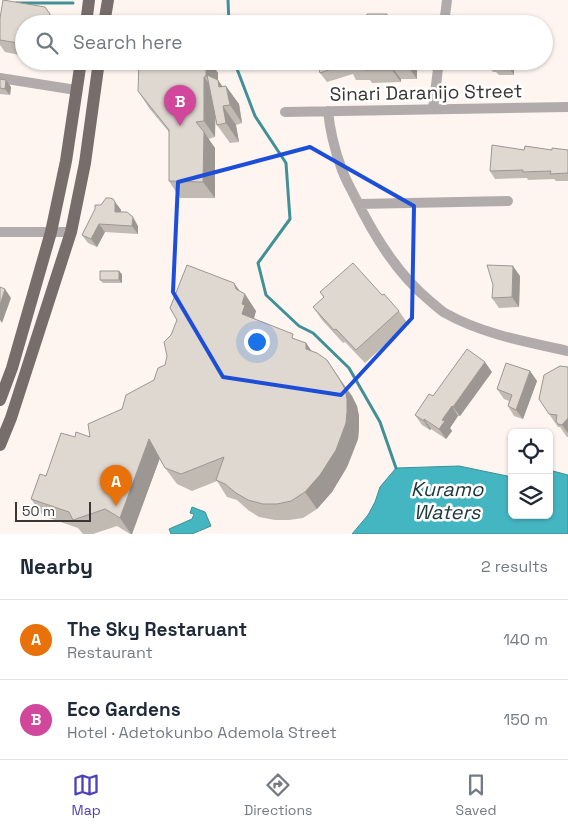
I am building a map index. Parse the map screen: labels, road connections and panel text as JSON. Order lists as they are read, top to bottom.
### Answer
{
  "streets": {
    "street": ["Sinari Daranijo Street"]
  },
  "water": ["Kuramo Waters"],
  "scale_bar": "50 m",
  "page": {
    "search": "Search here",
    "pins": ["B", "A"],
    "scale": "50 m",
    "heading": ["Nearby", "2 results"],
    "list": [
      {
        "mark": "A",
        "name": "The Sky Restaruant",
        "note": "Restaurant",
        "value": "140 m"
      },
      {
        "mark": "B",
        "name": "Eco Gardens",
        "note": "Hotel · Adetokunbo Ademola Street",
        "value": "150 m"
      }
    ],
    "nav": ["Map", "Directions", "Saved"]
  }
}
